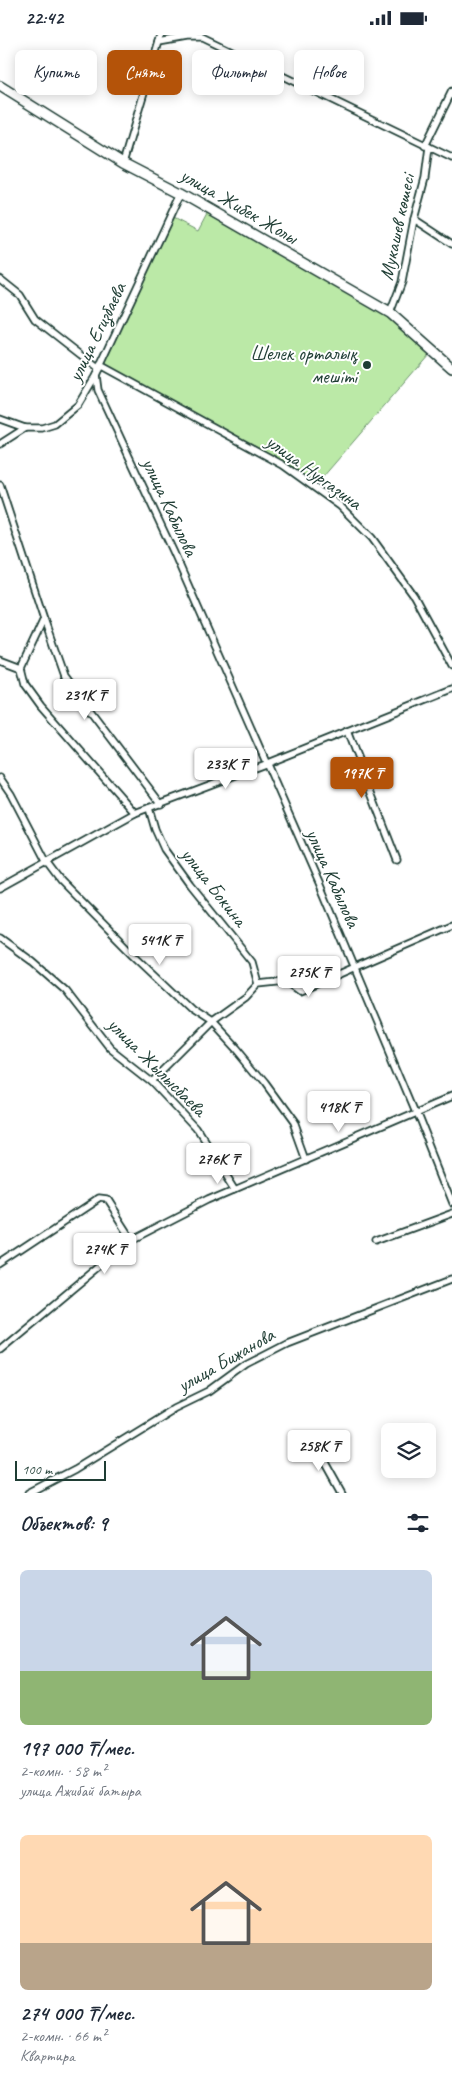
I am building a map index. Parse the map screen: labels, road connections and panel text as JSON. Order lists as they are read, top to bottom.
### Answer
{
  "streets": {
    "main road": ["улица Жибек Жолы"],
    "street": [
      "Мукашев көшесі",
      "улица Егизбаева",
      "улица Нургазина",
      "улица Кабылова",
      "улица Бокина",
      "улица Жылысбаева",
      "улица Бижанова"
    ]
  },
  "crossings": [
    ["улица Жибек Жолы", "Мукашев көшесі"],
    ["улица Жибек Жолы", "улица Егизбаева"],
    ["улица Егизбаева", "улица Нургазина"],
    ["улица Егизбаева", "улица Кабылова"],
    ["улица Нургазина", "улица Кабылова"]
  ],
  "places": ["Шелек орталық мешіті"],
  "scale_bar": "100 m",
  "page": {
    "status": "22:42",
    "chip": [
      "Купить",
      "Снять",
      "Фильтры",
      "Новое"
    ],
    "price": [
      "231K ₸",
      "233K ₸",
      "197K ₸",
      "541K ₸",
      "275K ₸",
      "418K ₸",
      "276K ₸",
      "274K ₸",
      "258K ₸"
    ],
    "scale": "100 m",
    "heading": "Объектов: 9",
    "list": [
      {
        "name": "197 000 ₸/мес.",
        "note": "2-комн. · 58 m² · улица Ажибай батыра"
      },
      {
        "name": "274 000 ₸/мес.",
        "note": "2-комн. · 66 m² · Квартира"
      }
    ]
  }
}
